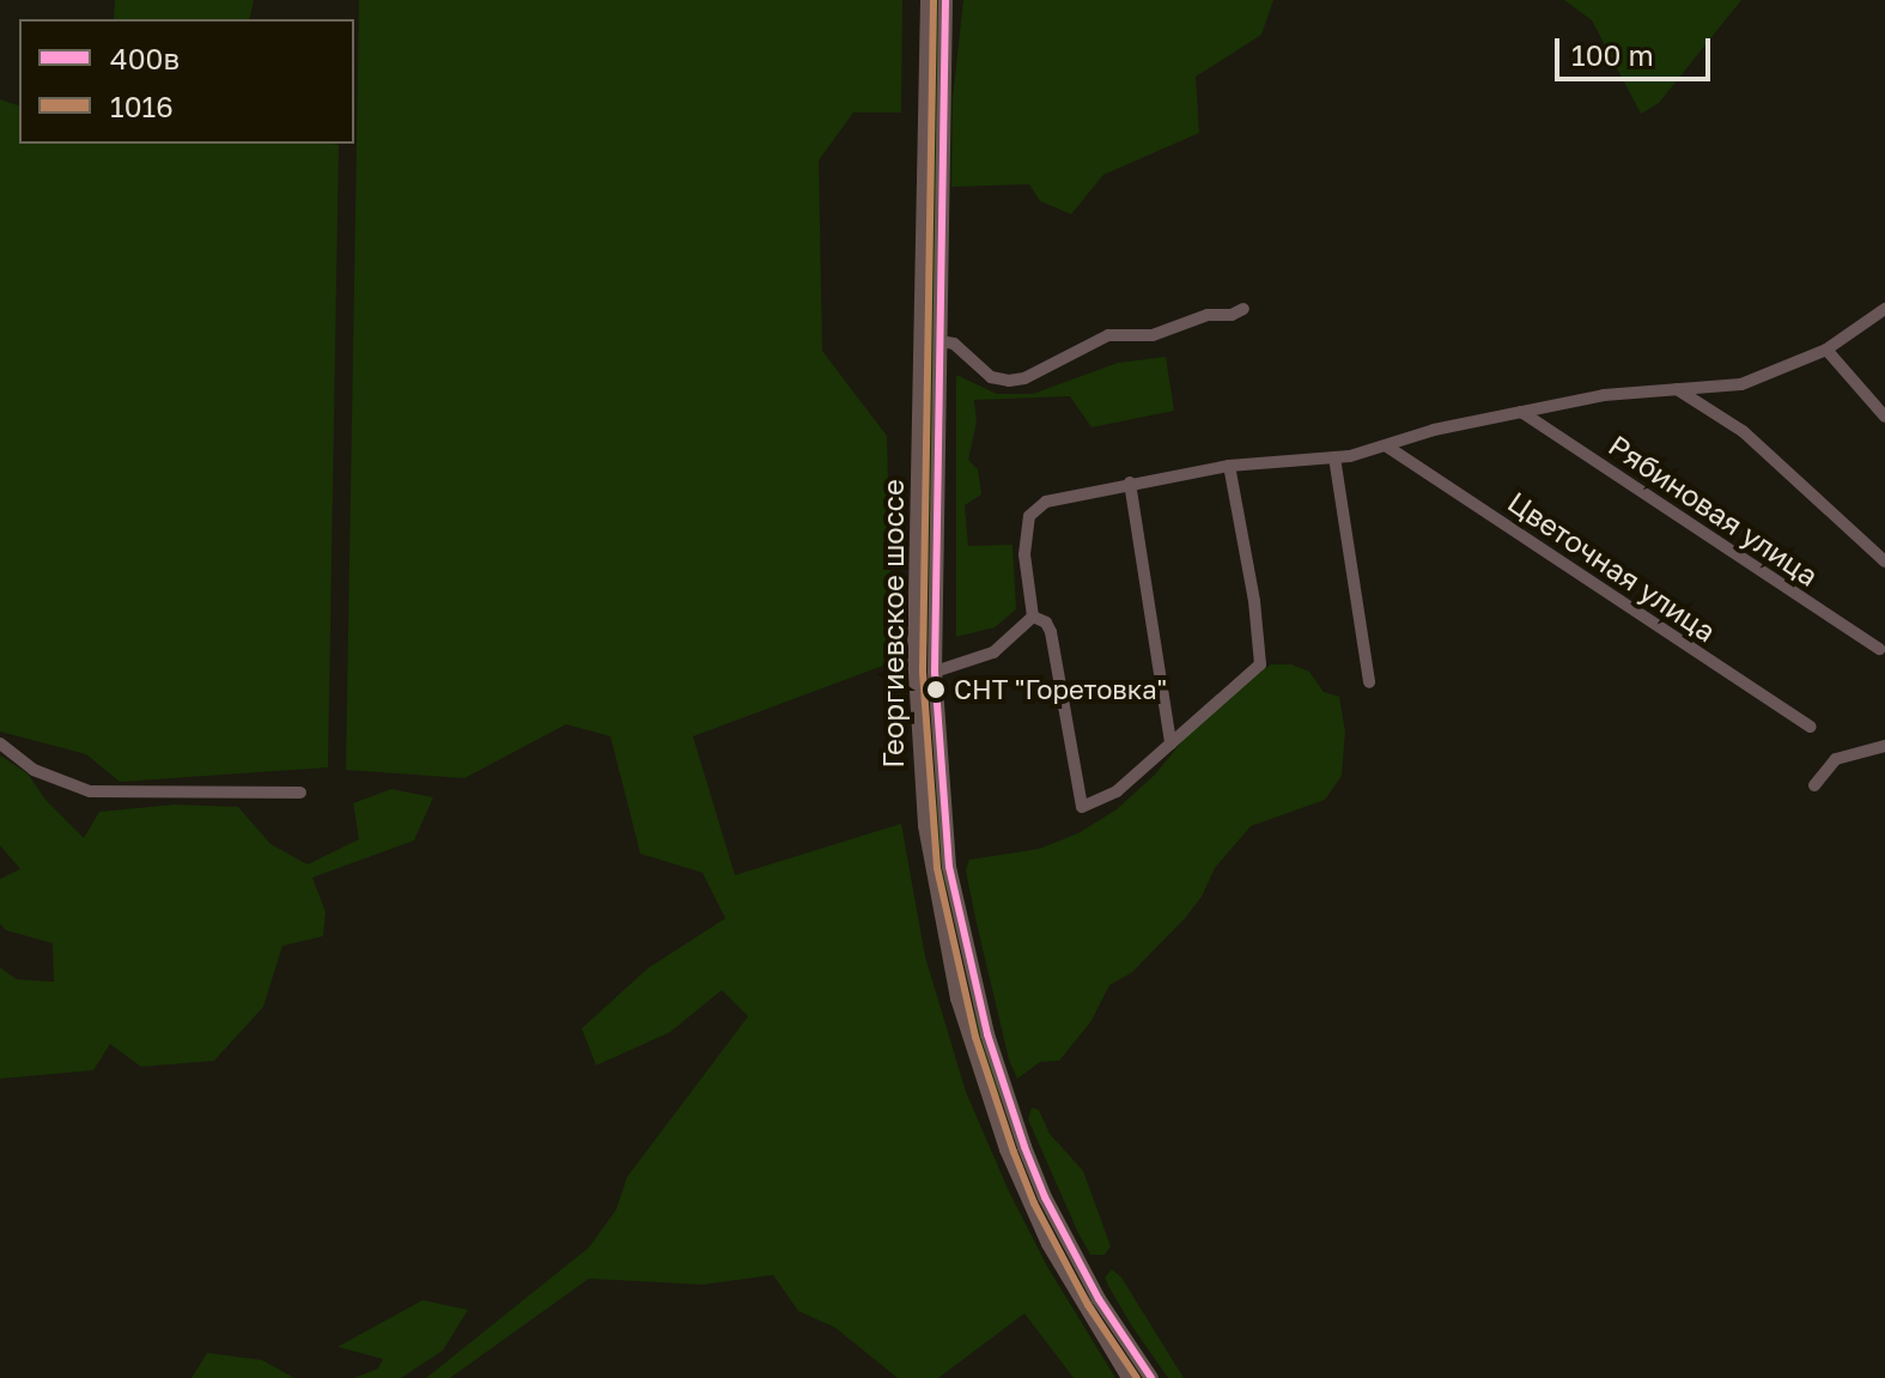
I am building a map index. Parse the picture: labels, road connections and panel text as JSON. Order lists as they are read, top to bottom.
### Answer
{
  "streets": {
    "main road": ["Георгиевское шоссе"],
    "street": ["Рябиновая улица", "Цветочная улица"]
  },
  "places": ["СНТ \"Горетовка\""],
  "lines": ["transit line 400в", "transit line 1016"],
  "legend": ["400в", "1016"],
  "scale_bar": "100 m"
}
